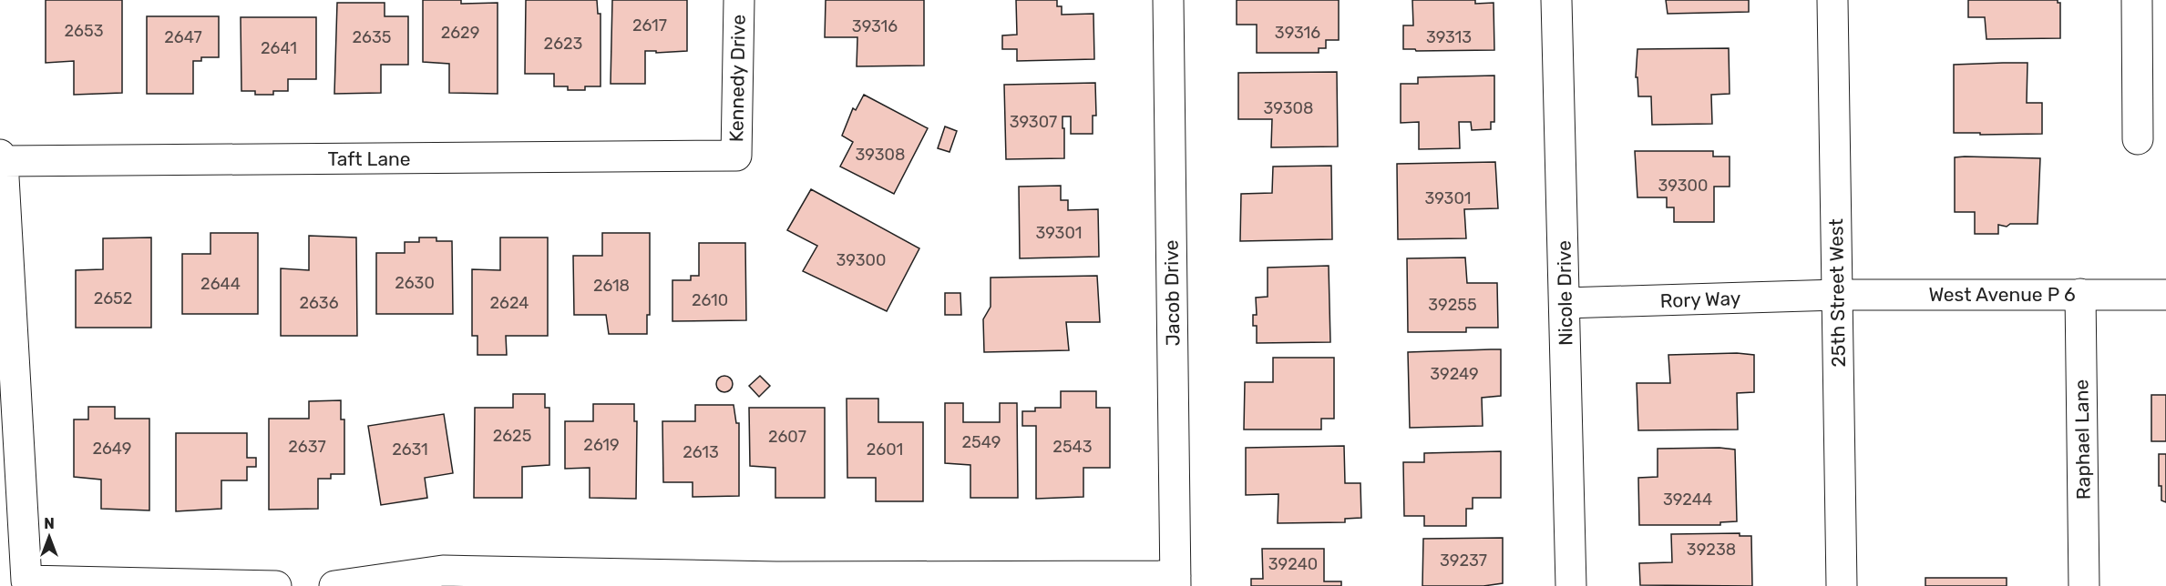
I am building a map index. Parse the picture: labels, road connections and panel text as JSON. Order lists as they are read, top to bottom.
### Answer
{
  "streets": {
    "street": [
      "Kennedy Drive",
      "Taft Lane",
      "Jacob Drive",
      "Nicole Drive",
      "25th Street West",
      "West Avenue P 6",
      "Rory Way",
      "Raphael Lane"
    ]
  },
  "crossings": [
    ["Kennedy Drive", "Taft Lane"],
    ["Nicole Drive", "Rory Way"],
    ["25th Street West", "West Avenue P 6"],
    ["25th Street West", "Rory Way"],
    ["West Avenue P 6", "Rory Way"],
    ["West Avenue P 6", "Raphael Lane"]
  ],
  "house_numbers": [
    "2617",
    "39316",
    "2653",
    "2629",
    "39316",
    "2647",
    "2635",
    "39313",
    "2623",
    "2641",
    "39308",
    "39307",
    "39308",
    "39300",
    "39301",
    "39301",
    "39300",
    "2630",
    "2644",
    "2618",
    "2652",
    "2610",
    "2636",
    "2624",
    "39255",
    "39249",
    "2625",
    "2607",
    "2549",
    "2619",
    "2637",
    "2543",
    "2649",
    "2631",
    "2601",
    "2613",
    "39244",
    "39238",
    "39237",
    "39240"
  ],
  "north": "top"
}
